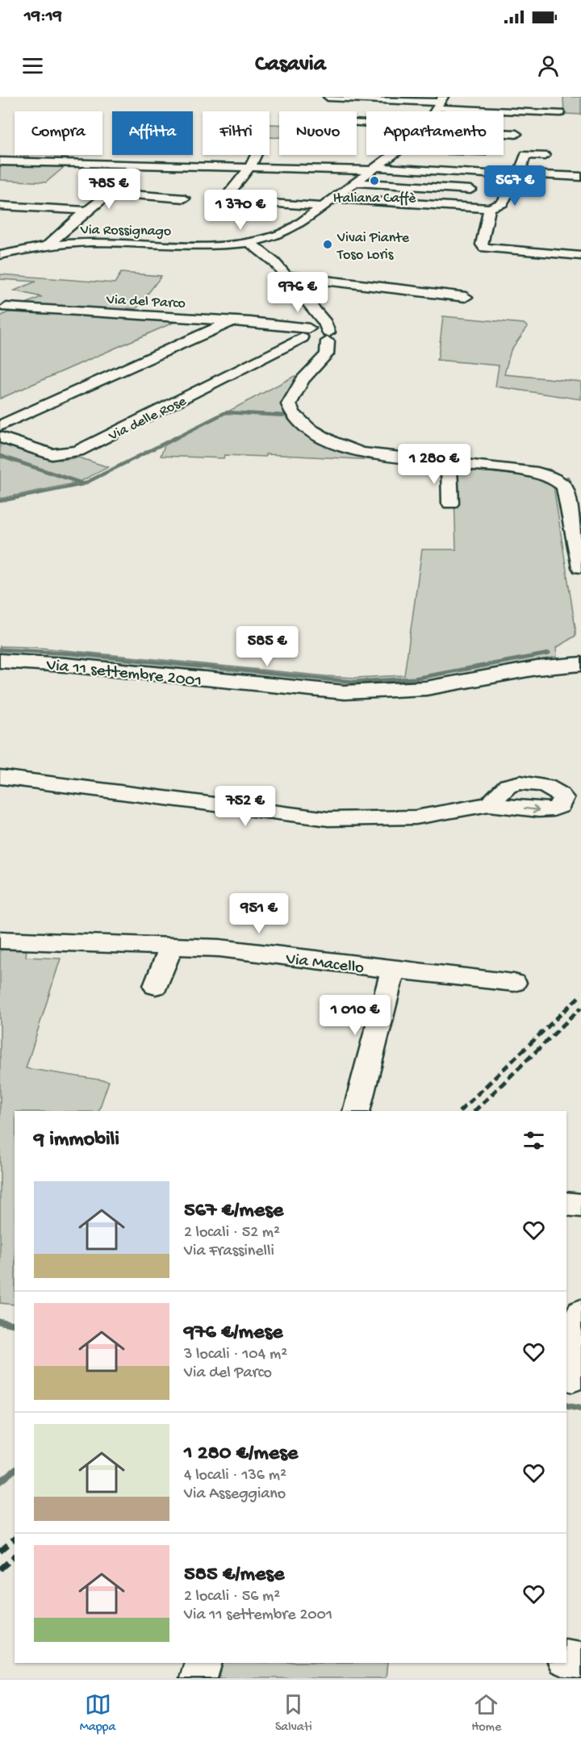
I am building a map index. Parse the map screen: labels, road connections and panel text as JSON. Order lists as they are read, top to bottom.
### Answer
{
  "streets": {
    "main road": ["Via 11 settembre 2001"],
    "street": [
      "Via Rossignago",
      "Via del Parco",
      "Via delle Rose",
      "Via Macello"
    ]
  },
  "crossings": [
    ["Via del Parco", "Via delle Rose"]
  ],
  "places": ["Italiana Caffè", "Vivai Piante Toso Loris"],
  "page": {
    "status": "19:19",
    "header": "Casavia",
    "chip": [
      "Compra",
      "Affitta",
      "Filtri",
      "Nuovo",
      "Appartamento"
    ],
    "price": [
      "567 €",
      "785 €",
      "1 370 €",
      "976 €",
      "1 280 €",
      "585 €",
      "752 €",
      "951 €",
      "1 010 €"
    ],
    "heading": "9 immobili",
    "list": [
      {
        "name": "567 €/mese",
        "note": "2 locali · 52 m² · Via Frassinelli"
      },
      {
        "name": "976 €/mese",
        "note": "3 locali · 104 m² · Via del Parco"
      },
      {
        "name": "1 280 €/mese",
        "note": "4 locali · 136 m² · Via Asseggiano"
      },
      {
        "name": "585 €/mese",
        "note": "2 locali · 56 m² · Via 11 settembre 2001"
      }
    ],
    "tabs": ["Mappa", "Salvati", "Home"]
  }
}
